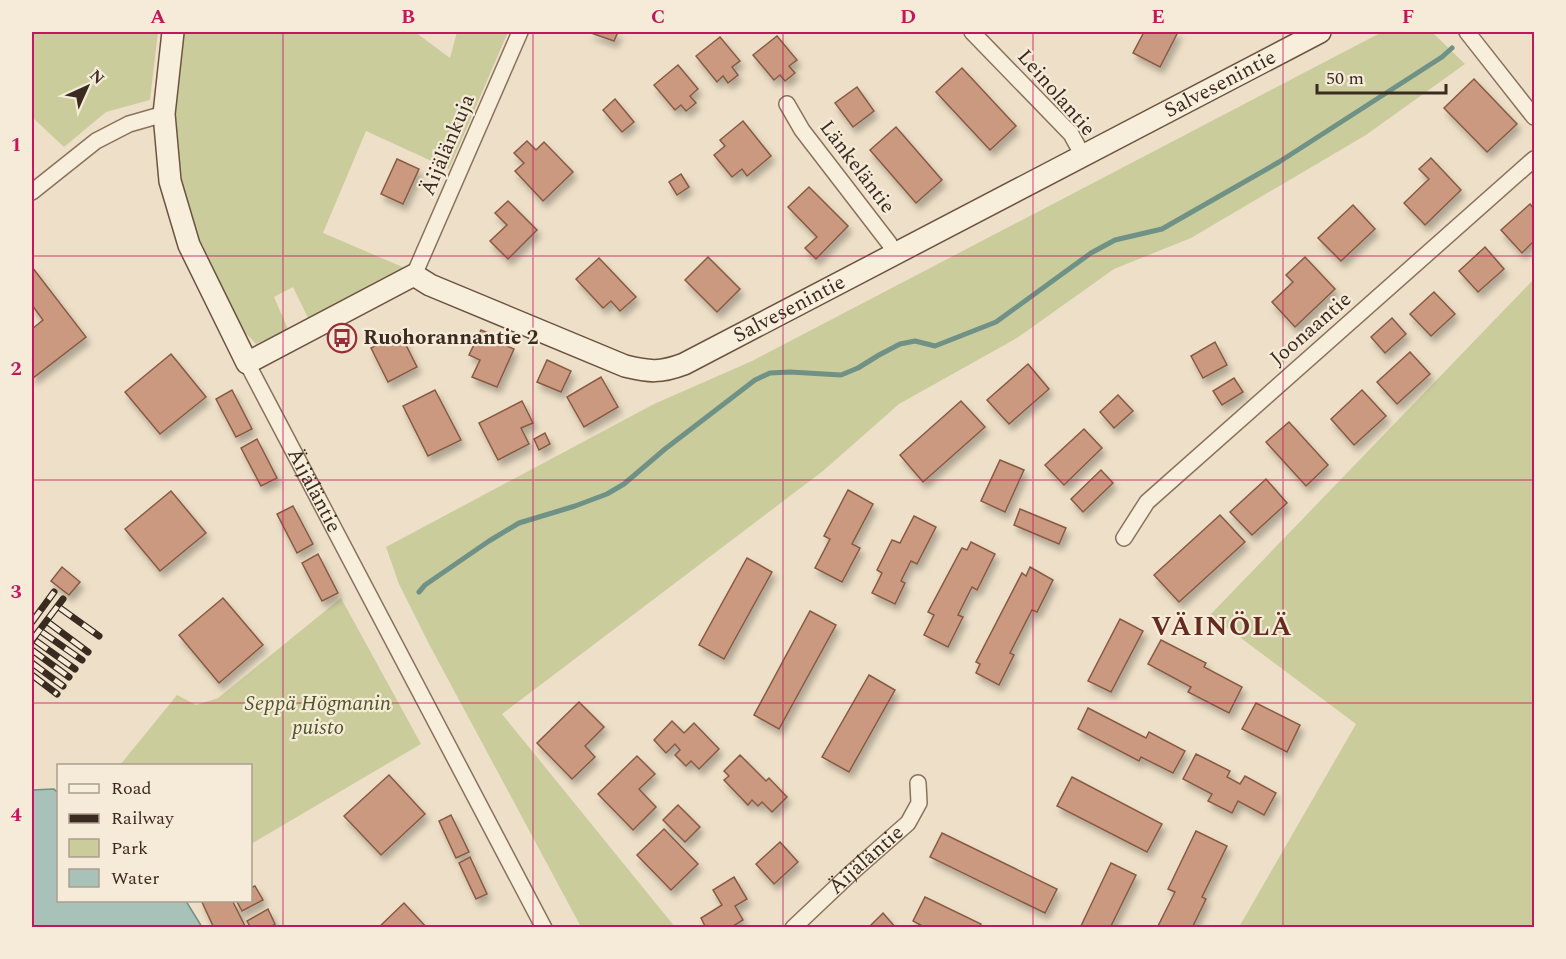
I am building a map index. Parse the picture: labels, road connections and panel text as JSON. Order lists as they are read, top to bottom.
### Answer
{
  "streets": {
    "street": [
      "Salvesenintie",
      "Leinolantie",
      "Äijälänkuja",
      "Länkeläntie",
      "Joonaantie",
      "Äijäläntie"
    ]
  },
  "crossings": [
    ["Salvesenintie", "Leinolantie"],
    ["Salvesenintie", "Äijälänkuja"],
    ["Salvesenintie", "Länkeläntie"]
  ],
  "districts": ["VÄINÖLÄ"],
  "parks": ["Seppä Högmanin puisto"],
  "places": {
    "bus stop": ["Ruohorannantie 2"]
  },
  "legend": [
    "Road",
    "Railway",
    "Park",
    "Water"
  ],
  "scale_bar": "50 m",
  "north": "top right",
  "grid": {
    "columns": [
      "A",
      "B",
      "C",
      "D",
      "E",
      "F"
    ],
    "rows": [
      "1",
      "2",
      "3",
      "4"
    ]
  }
}
